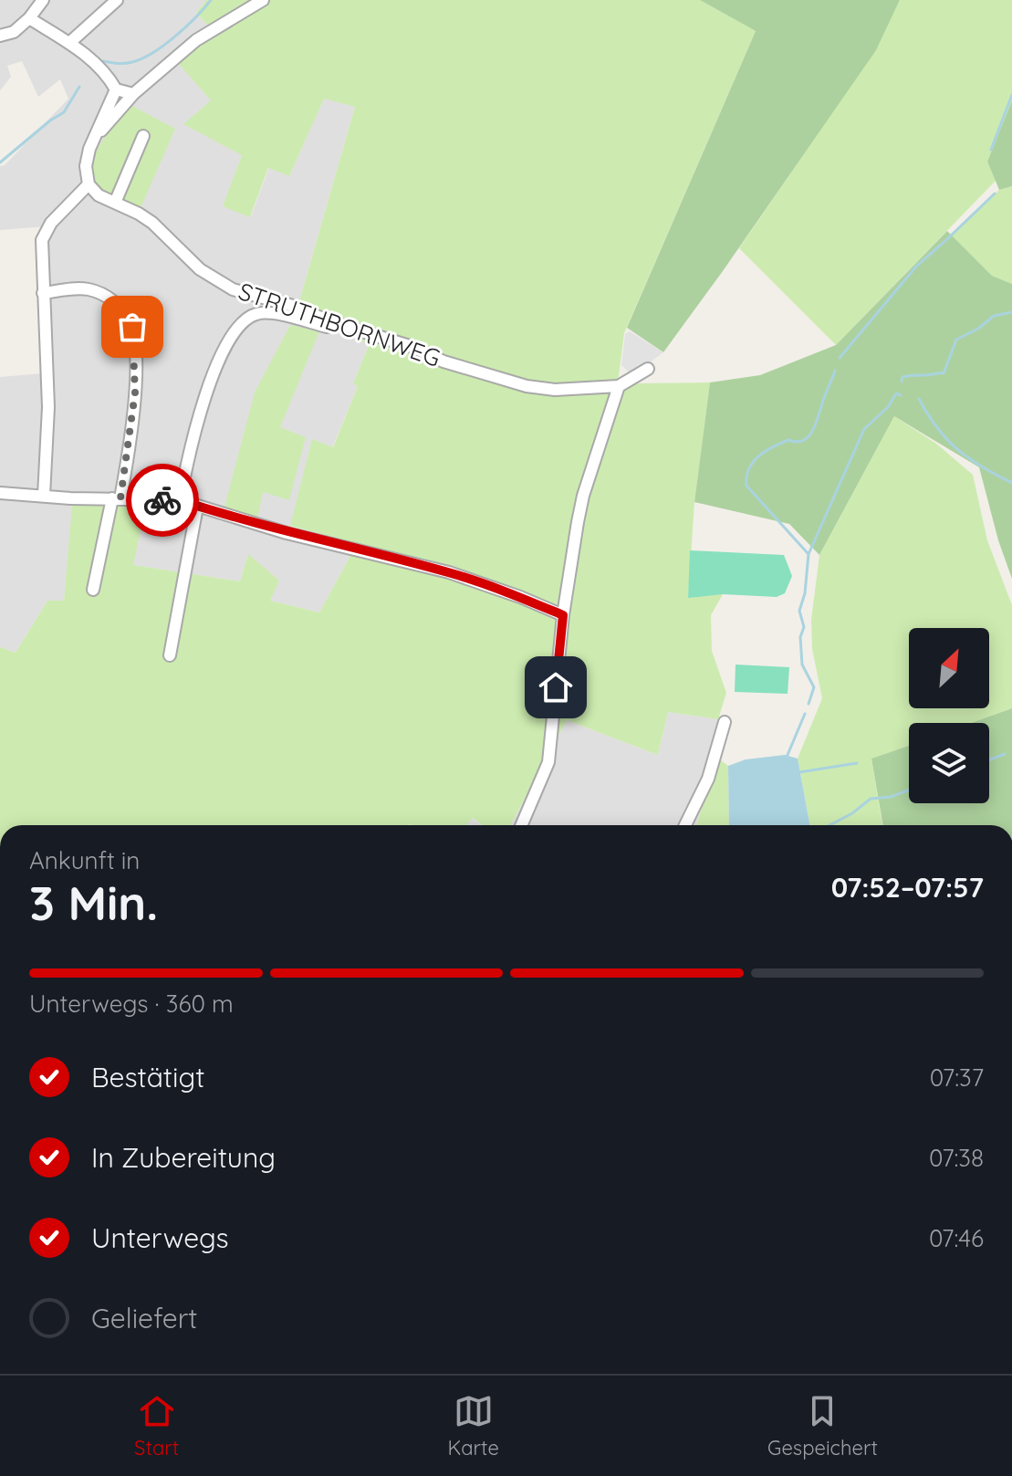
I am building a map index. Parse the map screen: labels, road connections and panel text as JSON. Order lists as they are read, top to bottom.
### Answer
{
  "streets": {
    "street": ["STRUTHBORNWEG"]
  },
  "north": "top right",
  "page": {
    "heading": ["3 Min.", "Ankunft in", "07:52–07:57"],
    "bar": "Unterwegs · 360 m",
    "list": [
      ["Bestätigt", "07:37"],
      ["In Zubereitung", "07:38"],
      ["Unterwegs", "07:46"],
      "Geliefert"
    ],
    "tabs": ["Start", "Karte", "Gespeichert"]
  }
}
